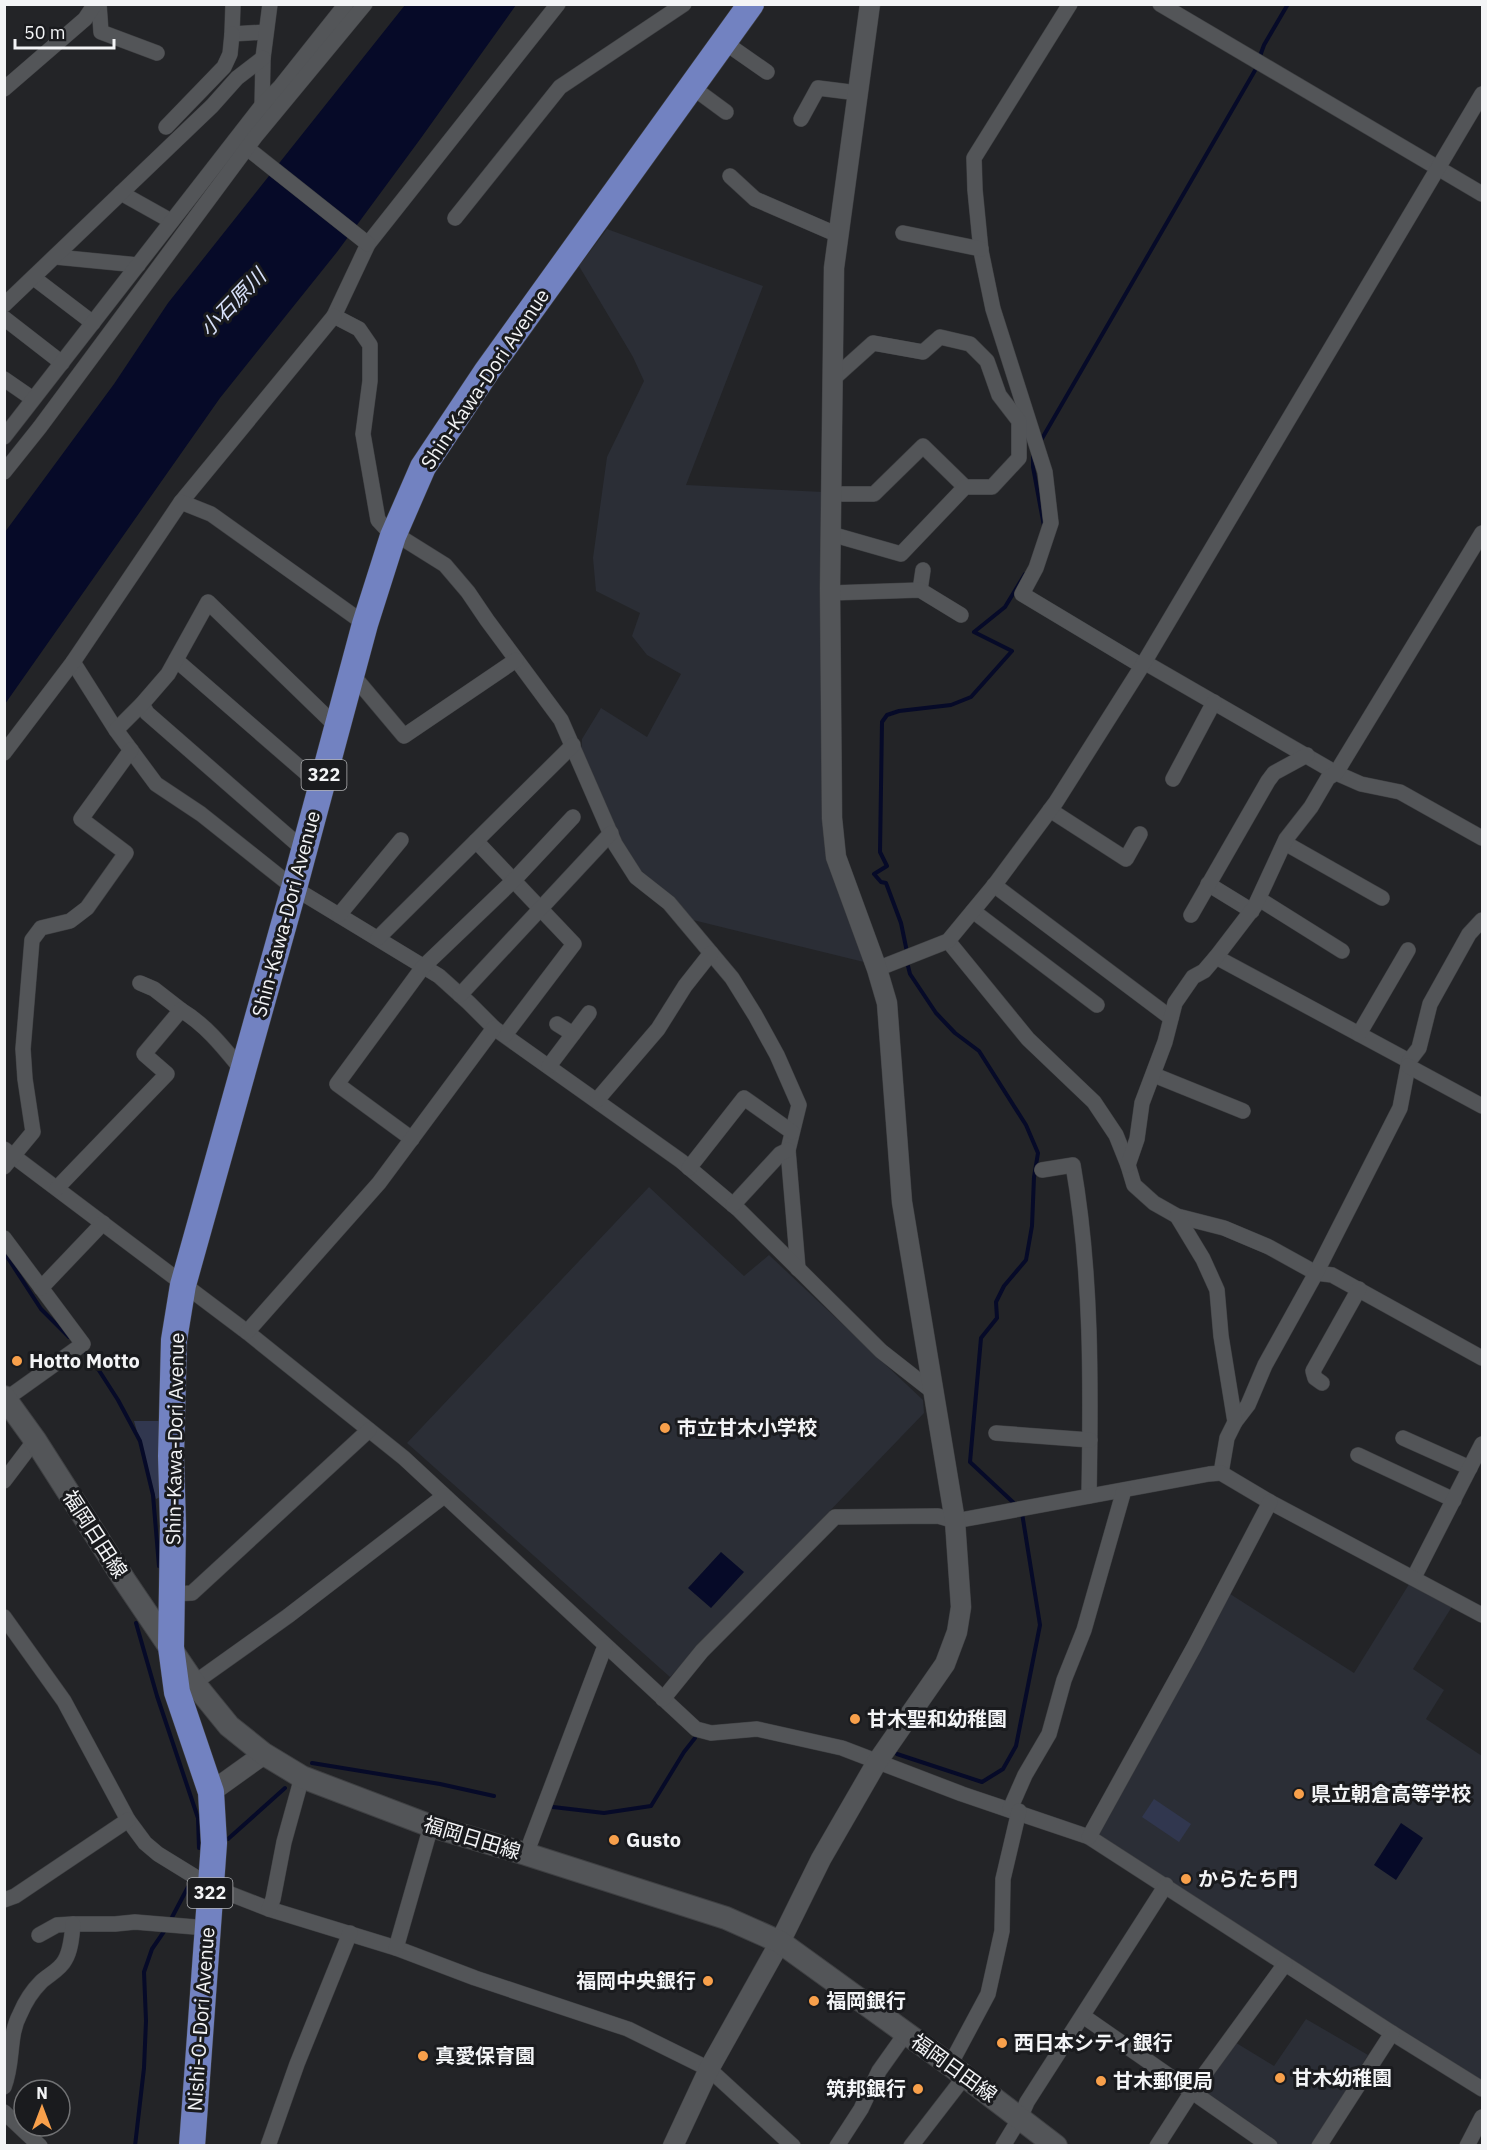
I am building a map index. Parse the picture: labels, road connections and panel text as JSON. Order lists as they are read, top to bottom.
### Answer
{
  "streets": {
    "highway": ["Shin-Kawa-Dori Avenue", "322", "Nishi-O-Dori Avenue"],
    "main road": ["福岡日田線"]
  },
  "crossings": [
    ["Shin-Kawa-Dori Avenue", "福岡日田線"],
    ["Shin-Kawa-Dori Avenue", "Nishi-O-Dori Avenue"],
    ["福岡日田線", "Nishi-O-Dori Avenue"]
  ],
  "water": ["小石原川"],
  "places": [
    "Hotto Motto",
    "市立甘木小学校",
    "甘木聖和幼稚園",
    "県立朝倉高等学校",
    "Gusto",
    "からたち門",
    "福岡中央銀行",
    "福岡銀行",
    "西日本シティ銀行",
    "真愛保育園",
    "甘木幼稚園",
    "甘木郵便局",
    "筑邦銀行"
  ],
  "scale_bar": "50 m",
  "north": "top"
}
